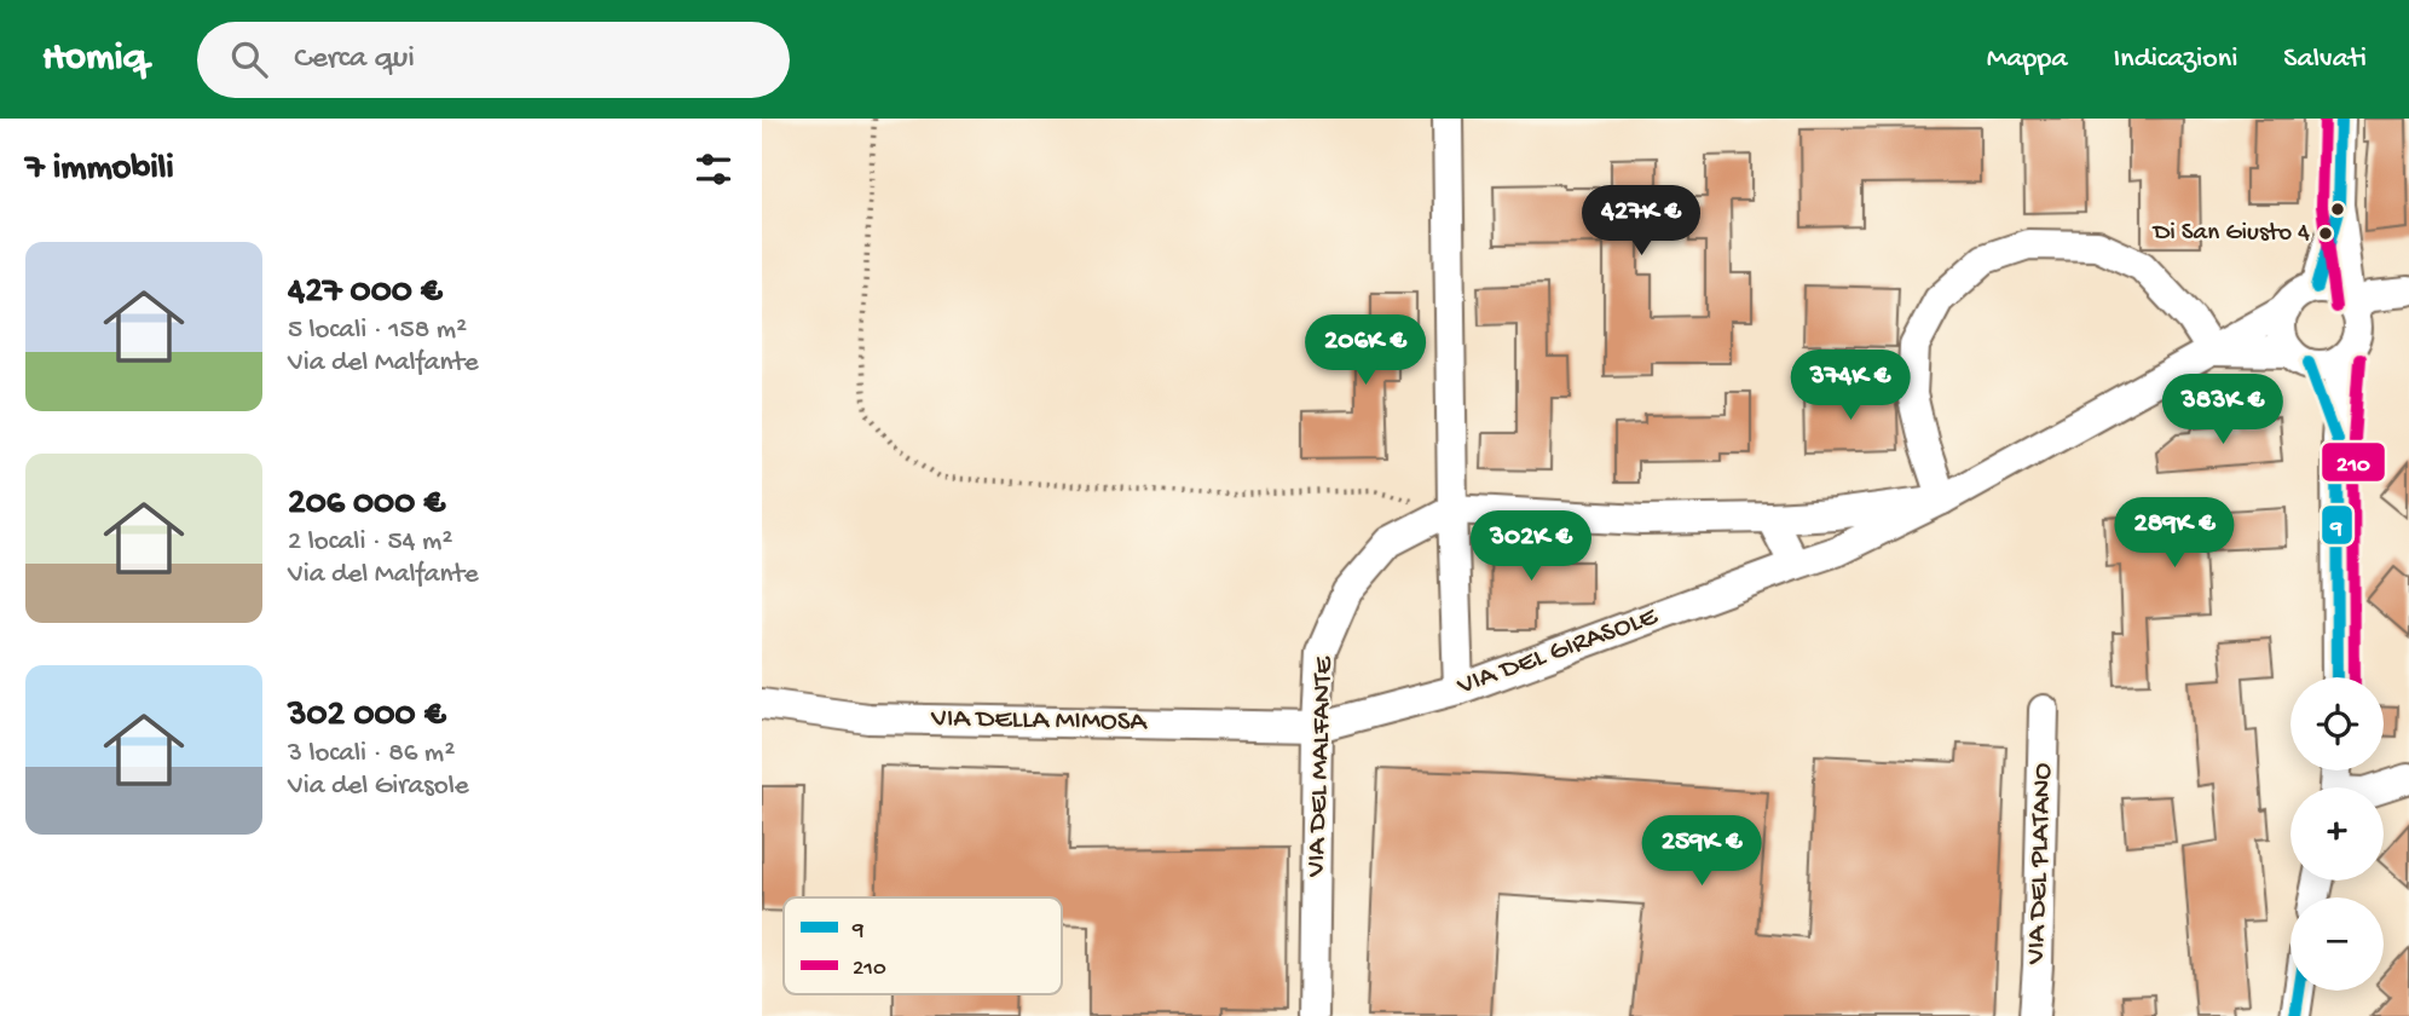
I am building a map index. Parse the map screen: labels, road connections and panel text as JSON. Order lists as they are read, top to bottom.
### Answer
{
  "streets": {
    "street": [
      "VIA DEL GIRASOLE",
      "VIA DELLA MIMOSA",
      "VIA DEL MALFANTE",
      "VIA DEL PLATANO"
    ]
  },
  "crossings": [
    ["VIA DEL GIRASOLE", "VIA DELLA MIMOSA"],
    ["VIA DEL GIRASOLE", "VIA DEL MALFANTE"],
    ["VIA DELLA MIMOSA", "VIA DEL MALFANTE"]
  ],
  "places": ["Di San Giusto 4"],
  "lines": ["transit line 9", "transit line 210"],
  "legend": ["9", "210"],
  "page": {
    "header": "Homiq",
    "search": "Cerca qui",
    "nav": ["Mappa", "Indicazioni", "Salvati"],
    "heading": "7 immobili",
    "price": [
      "427K €",
      "206K €",
      "374K €",
      "383K €",
      "289K €",
      "302K €",
      "259K €"
    ],
    "list": [
      {
        "name": "427 000 €",
        "note": "5 locali · 158 m² · Via del Malfante"
      },
      {
        "name": "206 000 €",
        "note": "2 locali · 54 m² · Via del Malfante"
      },
      {
        "name": "302 000 €",
        "note": "3 locali · 86 m² · Via del Girasole"
      }
    ],
    "map_buttons": ["+", "−"]
  }
}
